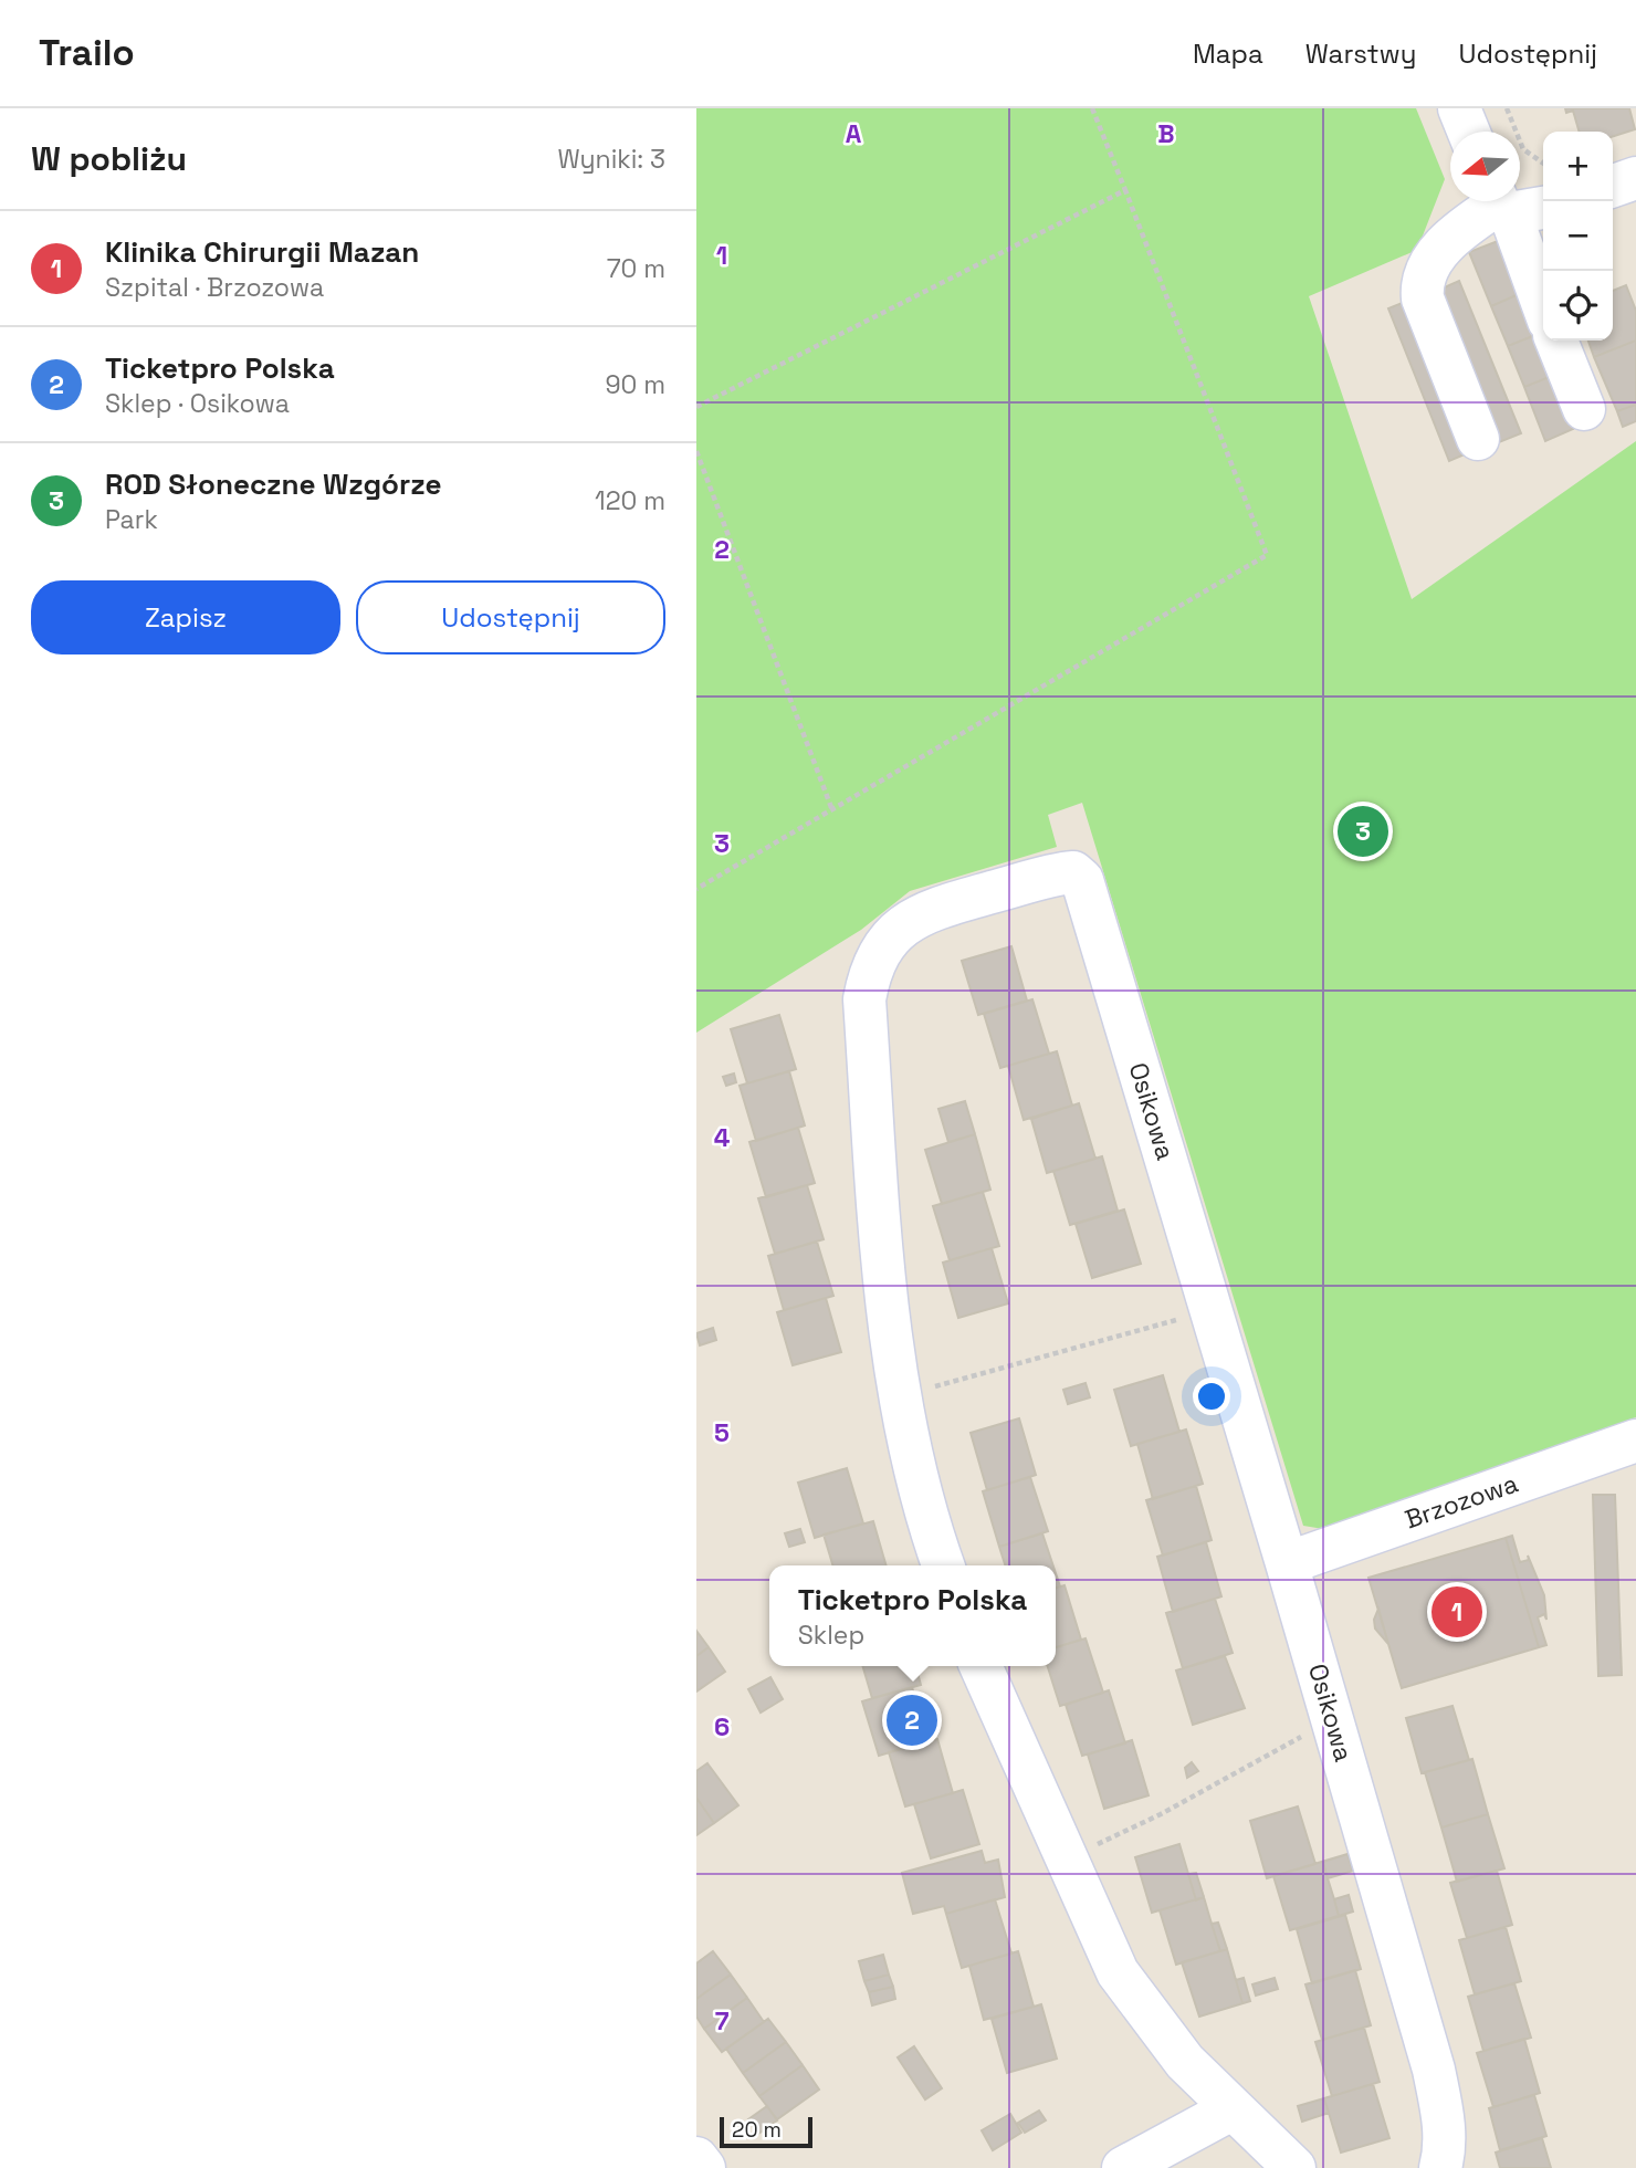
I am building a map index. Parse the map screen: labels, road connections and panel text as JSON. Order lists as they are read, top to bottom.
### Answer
{
  "streets": {
    "street": ["Osikowa", "Brzozowa"]
  },
  "crossings": [
    ["Osikowa", "Brzozowa"]
  ],
  "scale_bar": "20 m",
  "north": "left",
  "page": {
    "header": "Trailo",
    "nav": ["Mapa", "Warstwy", "Udostępnij"],
    "heading": ["W pobliżu", "Wyniki: 3"],
    "map_buttons": ["+", "−"],
    "list": [
      {
        "mark": "1",
        "name": "Klinika Chirurgii Mazan",
        "note": "Szpital · Brzozowa",
        "value": "70 m"
      },
      {
        "mark": "2",
        "name": "Ticketpro Polska",
        "note": "Sklep · Osikowa",
        "value": "90 m"
      },
      {
        "mark": "3",
        "name": "ROD Słoneczne Wzgórze",
        "note": "Park",
        "value": "120 m"
      }
    ],
    "buttons": ["Zapisz", "Udostępnij"],
    "pins": ["3", "1", "2"],
    "popup": ["Ticketpro Polska", "Sklep"],
    "scale": "20 m"
  },
  "grid": {
    "columns": ["A", "B"],
    "rows": [
      "1",
      "2",
      "3",
      "4",
      "5",
      "6",
      "7"
    ]
  }
}
